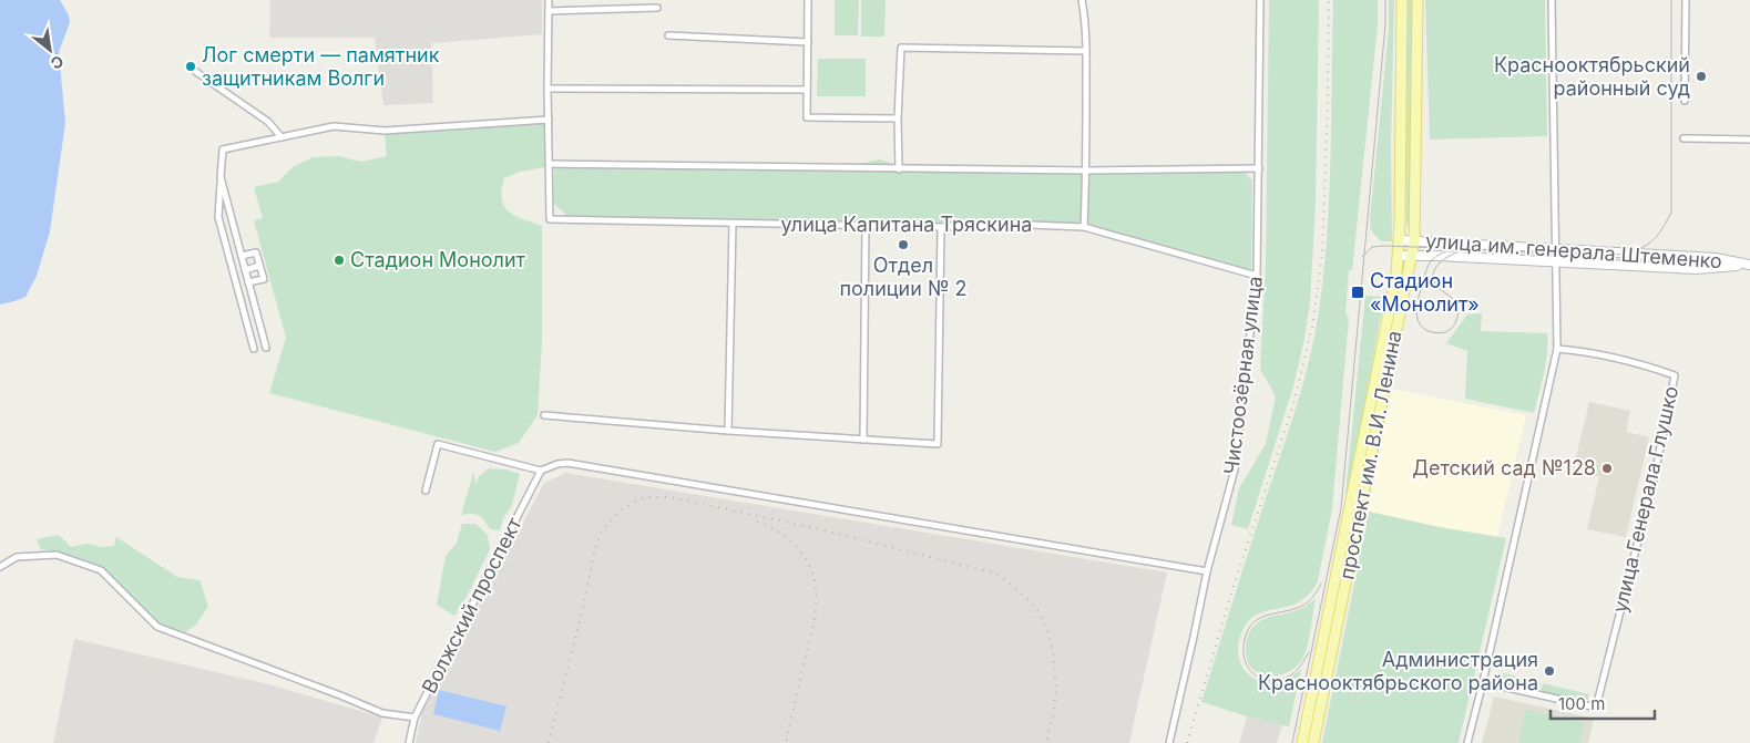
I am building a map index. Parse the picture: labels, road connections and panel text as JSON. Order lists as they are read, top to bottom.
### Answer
{
  "streets": {
    "main road": ["проспект им. В.И. Ленина"],
    "street": [
      "улица Капитана Тряскина",
      "улица им. генерала Штеменко",
      "Чистоозёрная улица",
      "улица Генерала Глушко",
      "Волжский проспект"
    ]
  },
  "crossings": [
    ["улица Капитана Тряскина", "Чистоозёрная улица"],
    ["улица им. генерала Штеменко", "проспект им. В.И. Ленина"]
  ],
  "places": {
    "other": [
      "Лог смерти — памятник защитникам Волги",
      "Краснооктябрьский районный суд",
      "Отдел полиции № 2",
      "Стадион Монолит",
      "Детский сад №128",
      "Администрация Краснооктябрьского района"
    ],
    "transit": ["Стадион «Монолит»"]
  },
  "scale_bar": "100 m",
  "north": "bottom right"
}
